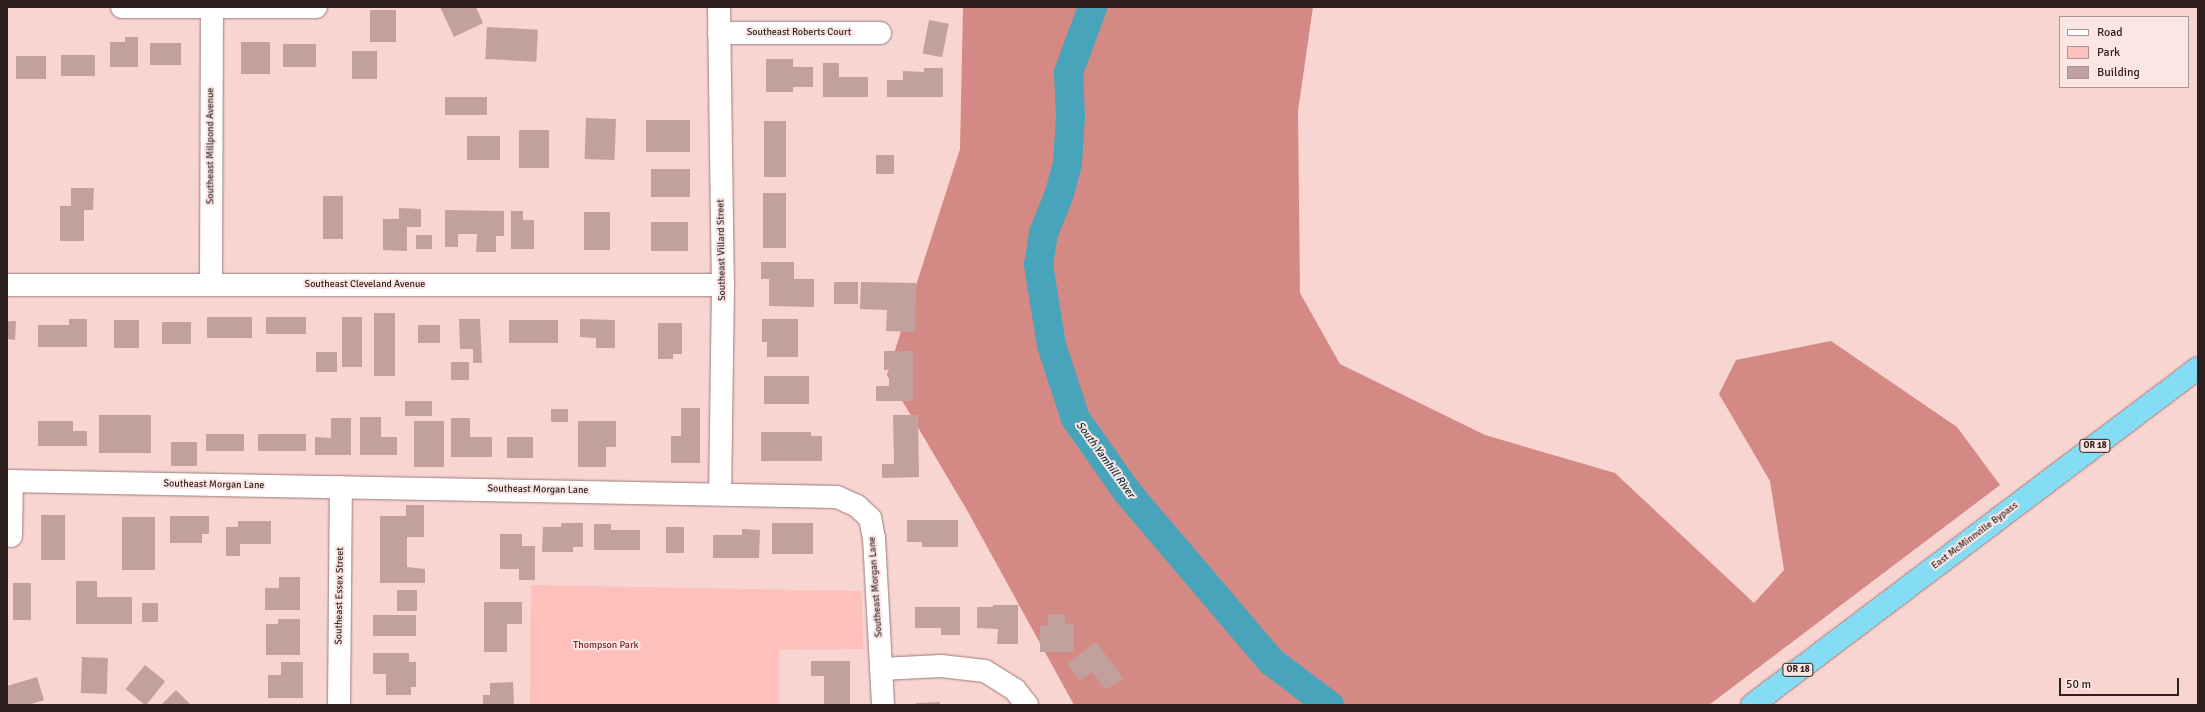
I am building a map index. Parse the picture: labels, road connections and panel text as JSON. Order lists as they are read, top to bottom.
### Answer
{
  "streets": {
    "highway": ["OR 18", "East McMinnville Bypass"],
    "street": [
      "Southeast Roberts Court",
      "Southeast Millpond Avenue",
      "Southeast Villard Street",
      "Southeast Cleveland Avenue",
      "Southeast Morgan Lane",
      "Southeast Essex Street"
    ]
  },
  "crossings": [
    ["Southeast Roberts Court", "Southeast Villard Street"],
    ["Southeast Millpond Avenue", "Southeast Cleveland Avenue"],
    ["Southeast Villard Street", "Southeast Cleveland Avenue"],
    ["Southeast Villard Street", "Southeast Morgan Lane"],
    ["Southeast Morgan Lane", "Southeast Essex Street"]
  ],
  "water": ["South Yamhill River"],
  "parks": ["Thompson Park"],
  "legend": ["Road", "Park", "Building"],
  "scale_bar": "50 m"
}
